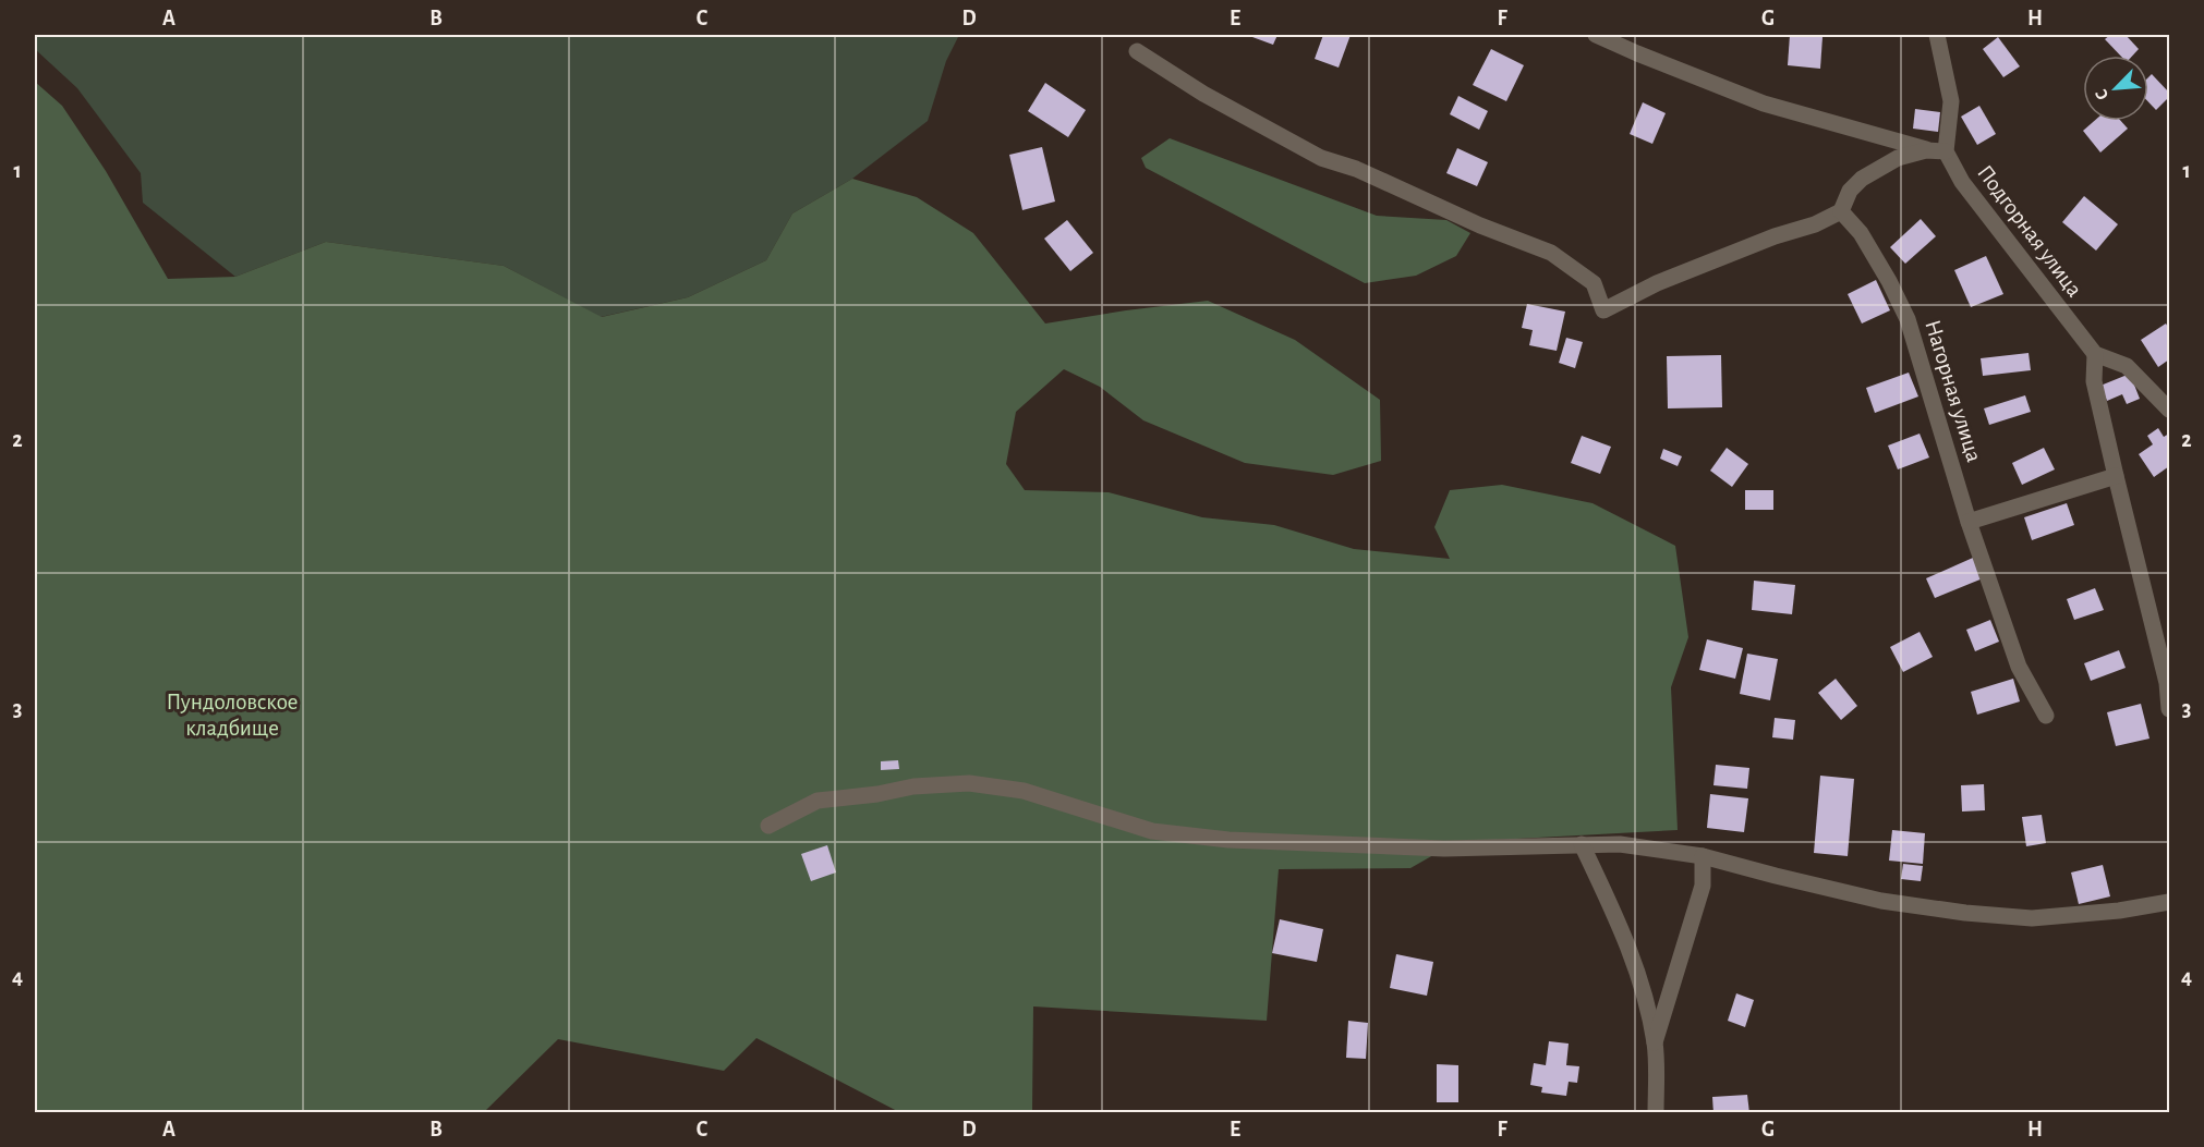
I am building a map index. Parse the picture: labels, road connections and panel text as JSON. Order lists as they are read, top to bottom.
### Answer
{
  "streets": {
    "street": ["Подгорная улица", "Нагорная улица"]
  },
  "parks": ["Пундоловское кладбище"],
  "north": "bottom left",
  "grid": {
    "columns": [
      "A",
      "B",
      "C",
      "D",
      "E",
      "F",
      "G",
      "H"
    ],
    "rows": [
      "1",
      "2",
      "3",
      "4"
    ]
  }
}
